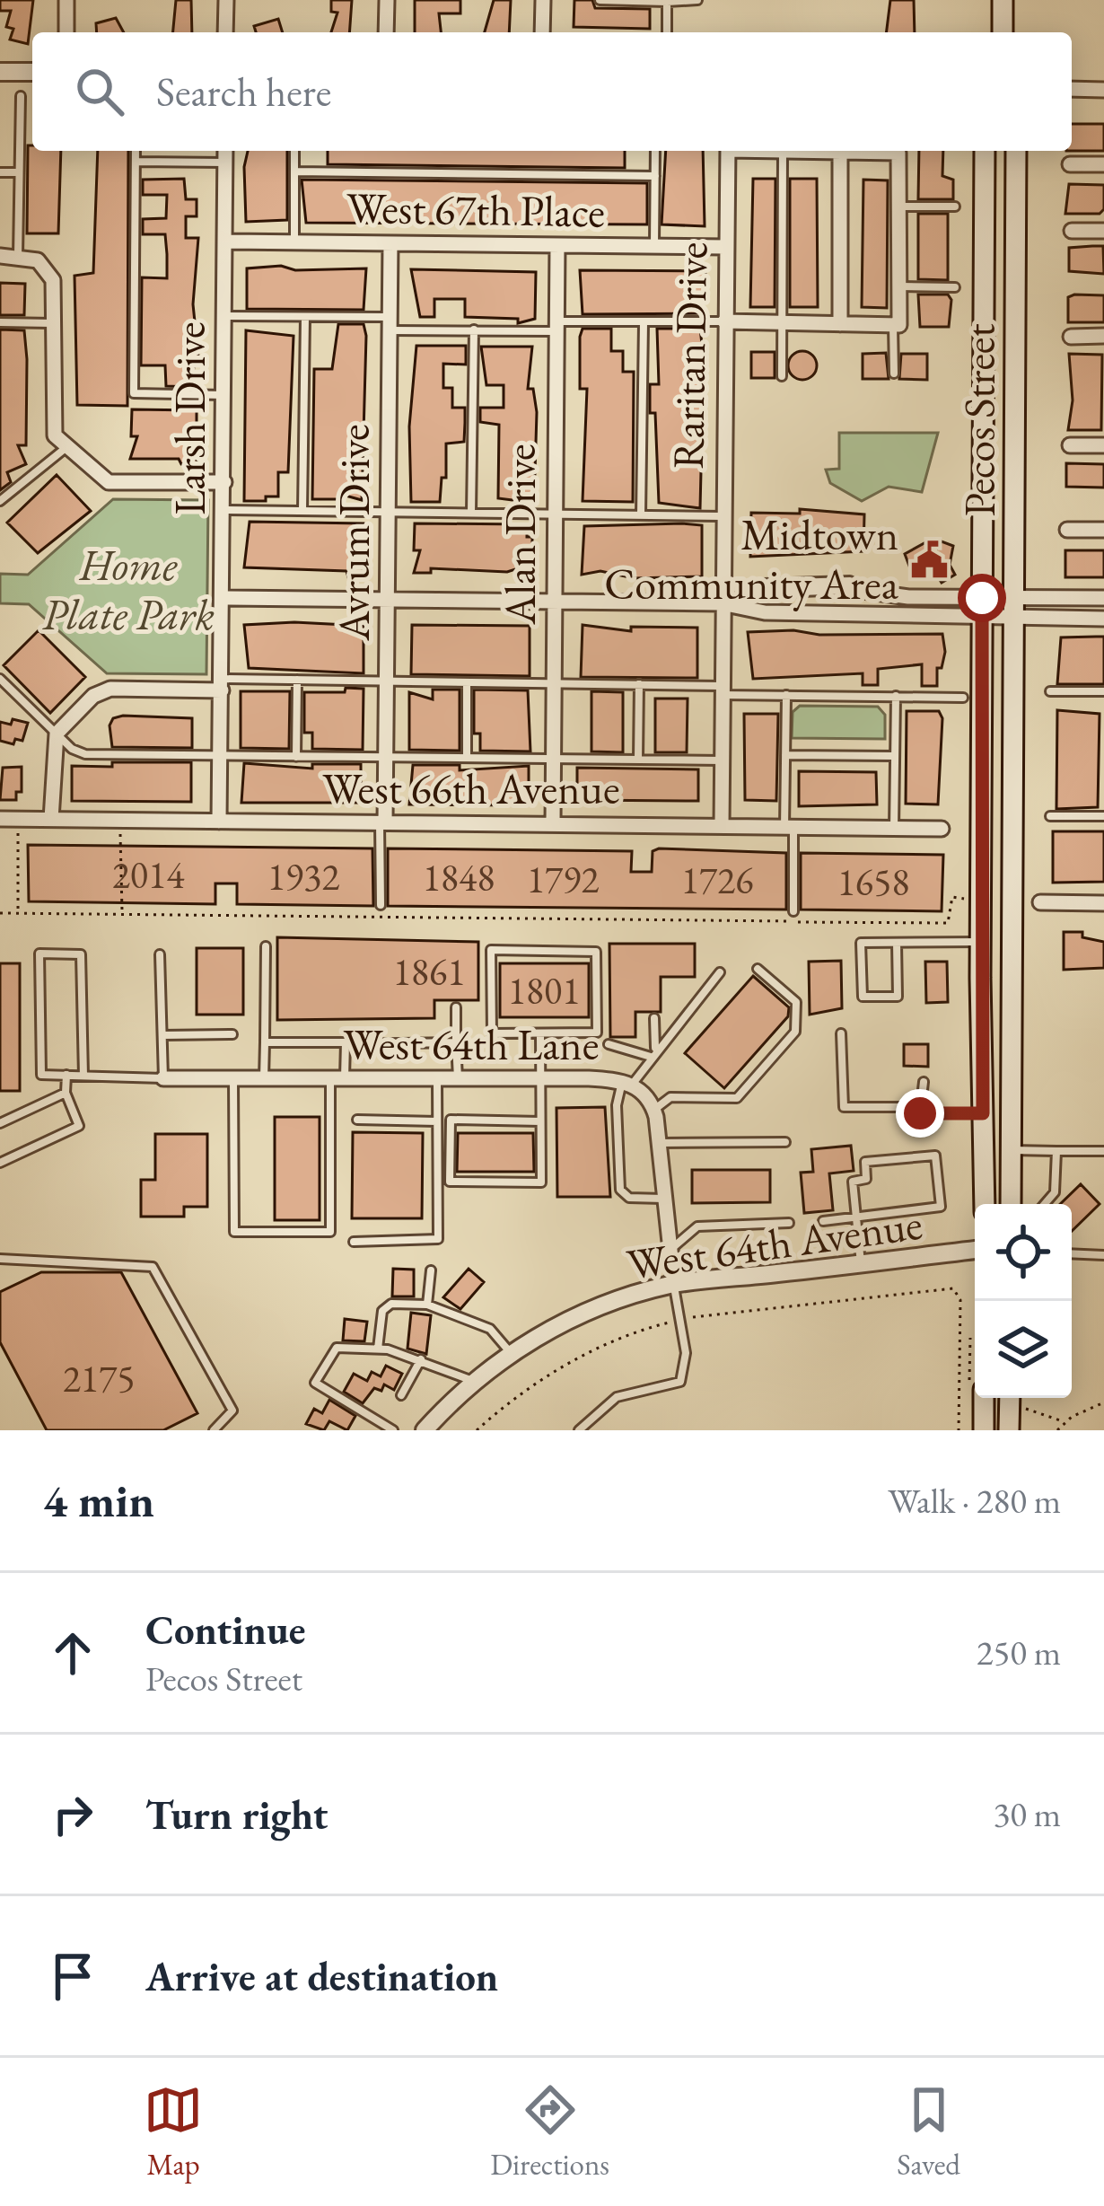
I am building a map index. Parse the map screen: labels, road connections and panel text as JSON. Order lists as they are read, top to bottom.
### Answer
{
  "streets": {
    "main road": ["Pecos Street"],
    "street": [
      "West 67th Place",
      "Raritan Drive",
      "Larsh Drive",
      "Avrum Drive",
      "Alan Drive",
      "West 66th Avenue",
      "West 64th Lane",
      "West 64th Avenue"
    ]
  },
  "crossings": [
    ["West 67th Place", "Raritan Drive"],
    ["West 67th Place", "Larsh Drive"],
    ["West 67th Place", "Avrum Drive"],
    ["West 67th Place", "Alan Drive"],
    ["Raritan Drive", "West 66th Avenue"],
    ["Larsh Drive", "West 66th Avenue"],
    ["Avrum Drive", "West 66th Avenue"],
    ["Alan Drive", "West 66th Avenue"]
  ],
  "parks": ["Home Plate Park"],
  "places": {
    "public building": ["Midtown Community Area"]
  },
  "house_numbers": [
    "2014",
    "1932",
    "1848",
    "1792",
    "1726",
    "1658",
    "1861",
    "1801",
    "2175"
  ],
  "page": {
    "search": "Search here",
    "heading": ["4 min", "Walk · 280 m"],
    "list": [
      ["Continue", "Pecos Street", "250 m"],
      ["Turn right", "30 m"],
      "Arrive at destination"
    ],
    "nav": ["Map", "Directions", "Saved"]
  }
}
